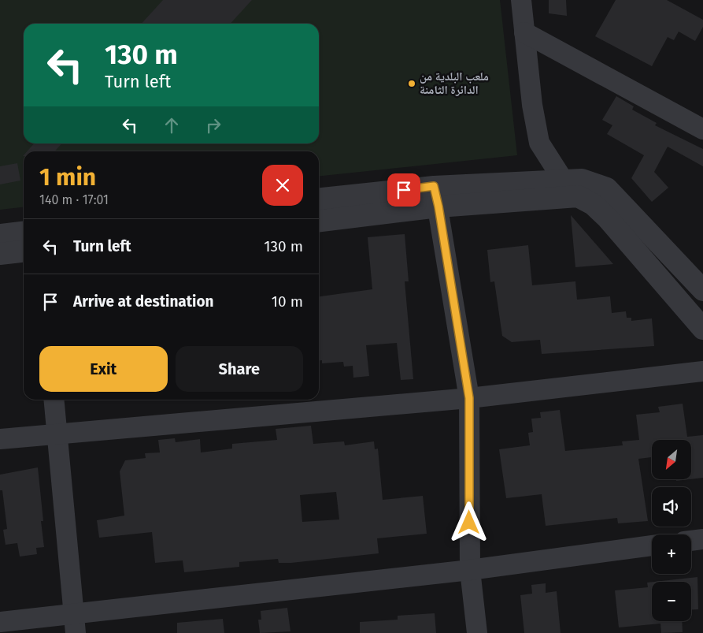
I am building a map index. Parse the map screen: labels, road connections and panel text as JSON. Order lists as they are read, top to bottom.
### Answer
{
  "places": ["ملعب البلدية من الدائرة الثامنة"],
  "north": "bottom left",
  "page": {
    "turn": ["130 m", "Turn left"],
    "heading": ["1 min", "140 m · 17:01"],
    "list": [
      {
        "name": "Turn left",
        "value": "130 m"
      },
      {
        "name": "Arrive at destination",
        "value": "10 m"
      }
    ],
    "buttons": ["Exit", "Share"],
    "map_buttons": ["+", "−"]
  }
}
